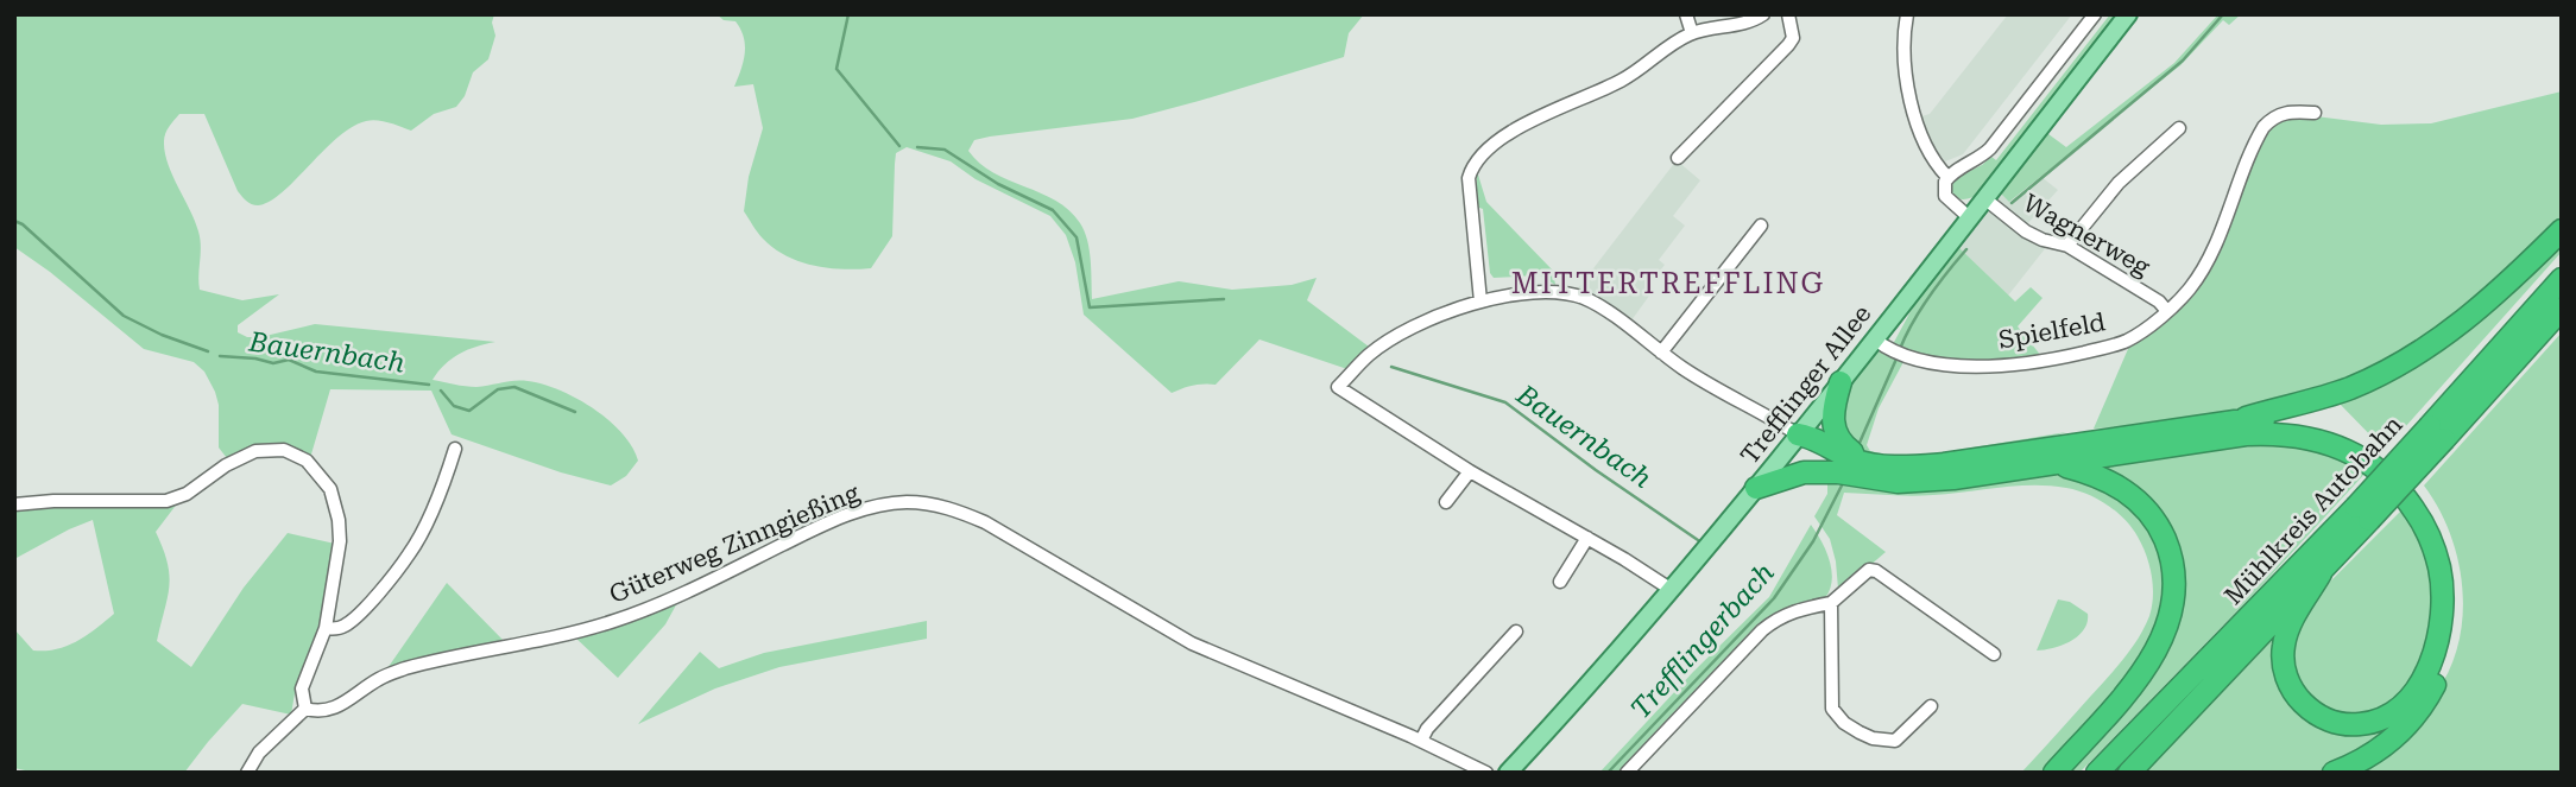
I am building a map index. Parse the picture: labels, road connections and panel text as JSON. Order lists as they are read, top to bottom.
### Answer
{
  "streets": {
    "highway": ["Mühlkreis Autobahn"],
    "main road": ["Trefflinger Allee"],
    "street": ["Wagnerweg", "Spielfeld", "Güterweg Zinngießing"]
  },
  "crossings": [
    ["Wagnerweg", "Spielfeld"],
    ["Wagnerweg", "Trefflinger Allee"],
    ["Spielfeld", "Trefflinger Allee"]
  ],
  "districts": ["MITTERTREFFLING"],
  "water": ["Bauernbach", "Trefflingerbach"]
}
